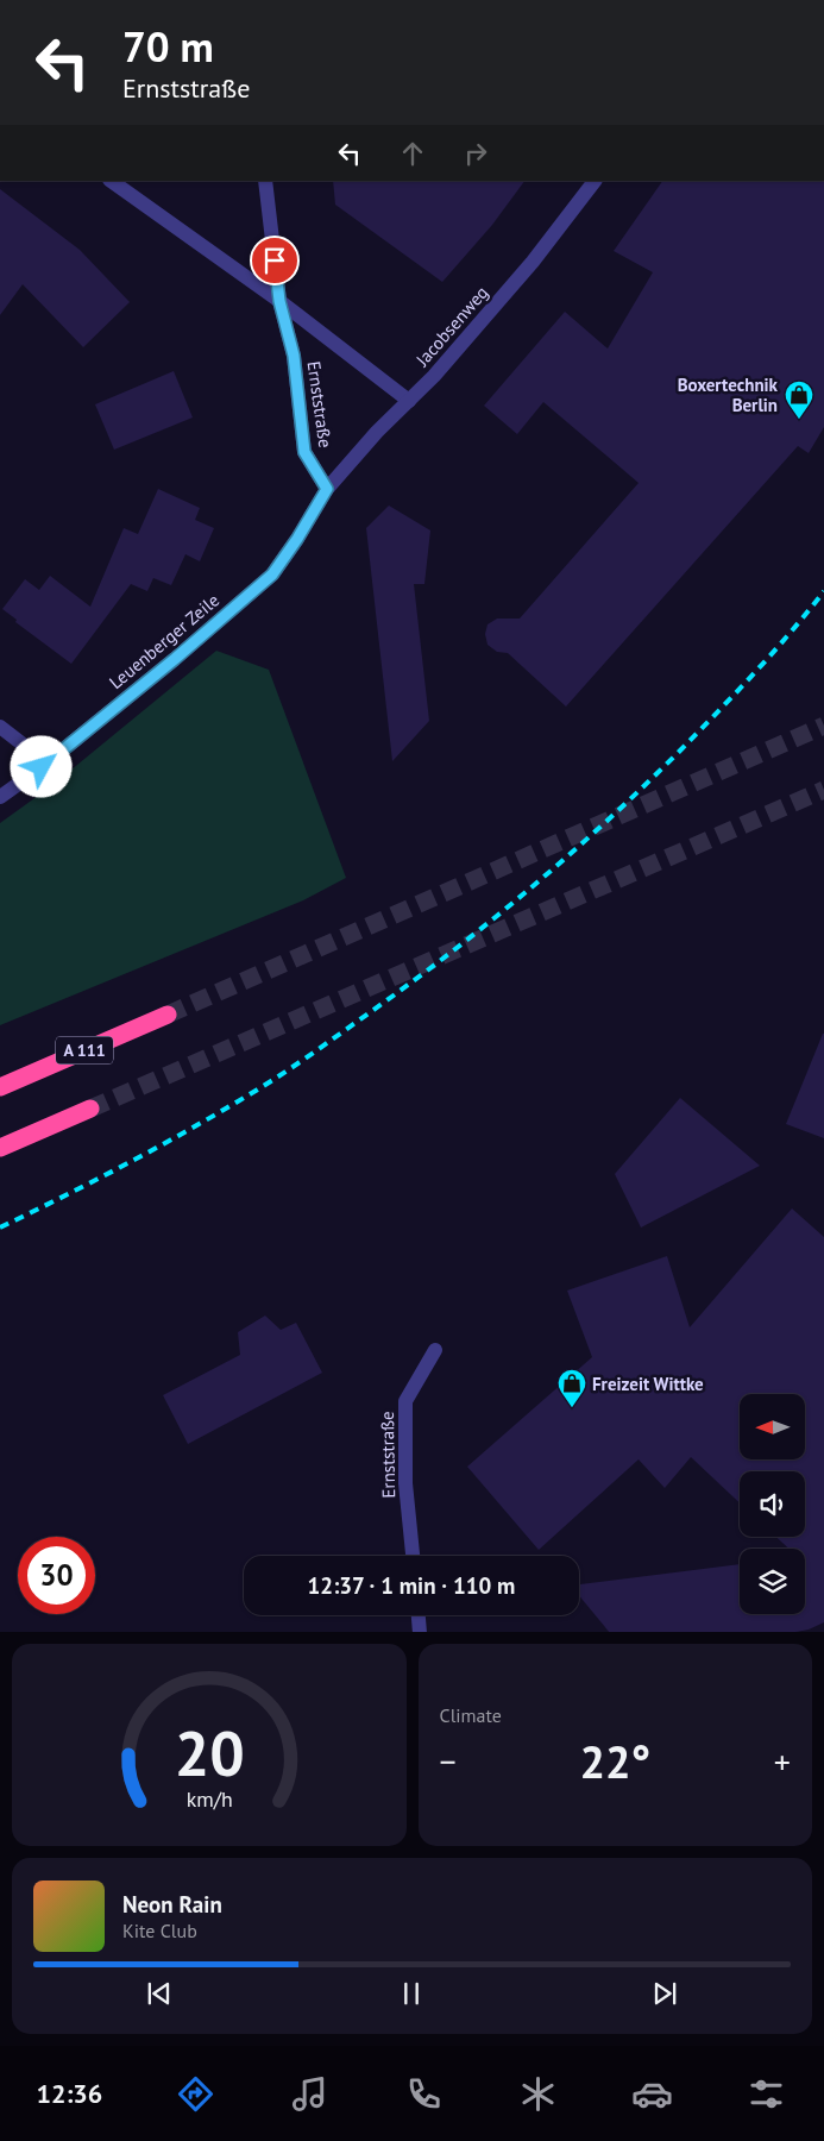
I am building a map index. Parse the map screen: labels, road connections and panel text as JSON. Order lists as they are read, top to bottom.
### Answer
{
  "streets": {
    "highway": ["A 111"],
    "street": ["Jacobsenweg", "Ernststraße", "Leuenberger Zeile"]
  },
  "crossings": [
    ["Jacobsenweg", "Ernststraße"],
    ["Jacobsenweg", "Leuenberger Zeile"],
    ["Ernststraße", "Leuenberger Zeile"]
  ],
  "places": {
    "shop": ["Boxertechnik Berlin", "Freizeit Wittke"]
  },
  "north": "left",
  "page": {
    "turn": ["70 m", "Ernststraße"],
    "limit": "30",
    "trip": "12:37 · 1 min · 110 m",
    "tile": "Climate",
    "heat": ["−", "22°", "+"],
    "song": ["Neon Rain", "Kite Club"],
    "tabs": "12:36",
    "gauge": ["20", "km/h"]
  }
}
